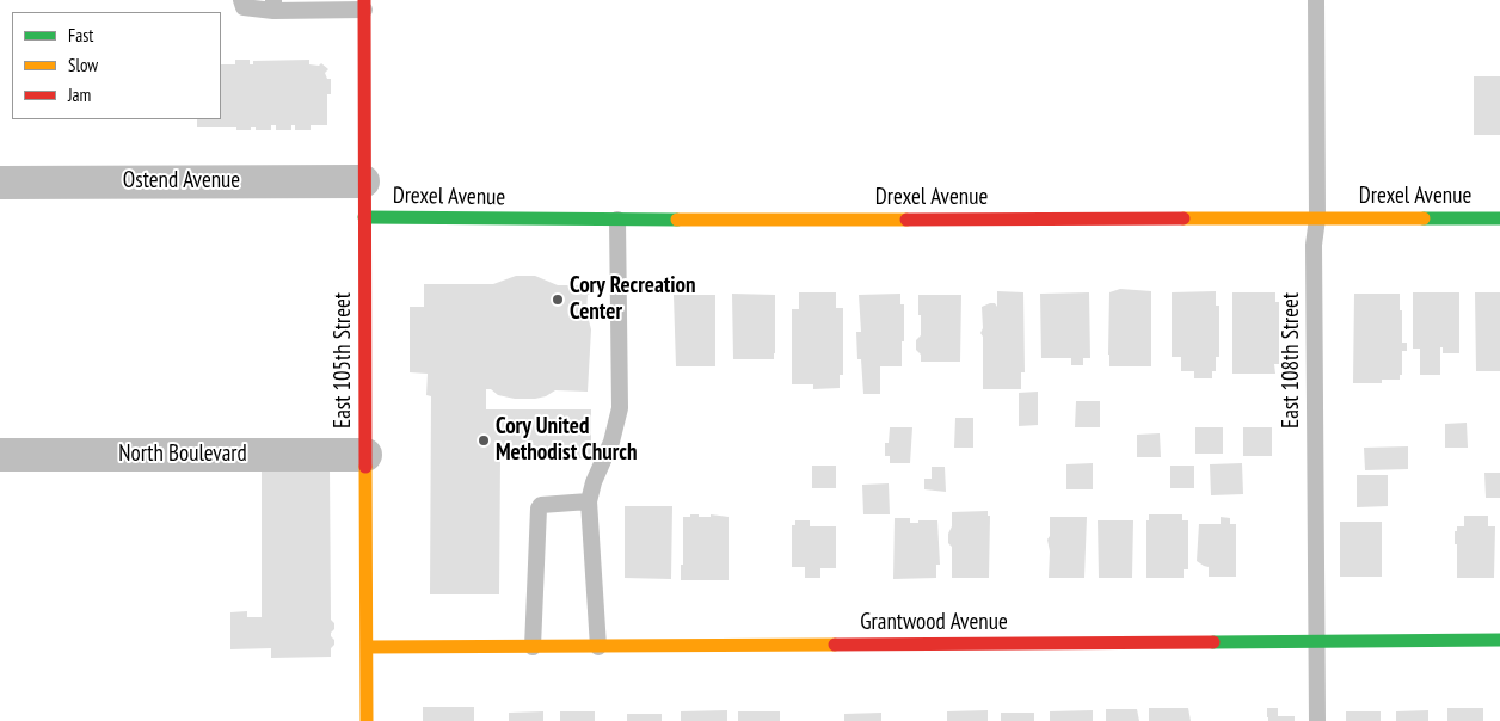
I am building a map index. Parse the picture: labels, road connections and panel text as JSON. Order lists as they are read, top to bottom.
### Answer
{
  "streets": {
    "street": [
      "Ostend Avenue",
      "Drexel Avenue",
      "East 105th Street",
      "North Boulevard",
      "Grantwood Avenue"
    ],
    "lane": ["East 108th Street"]
  },
  "crossings": [
    ["Ostend Avenue", "East 105th Street"],
    ["Drexel Avenue", "East 105th Street"],
    ["Drexel Avenue", "East 108th Street"],
    ["East 105th Street", "North Boulevard"],
    ["East 105th Street", "Grantwood Avenue"],
    ["East 108th Street", "Grantwood Avenue"]
  ],
  "places": ["Cory Recreation Center", "Cory United Methodist Church"],
  "legend": ["Fast", "Slow", "Jam"]
}
